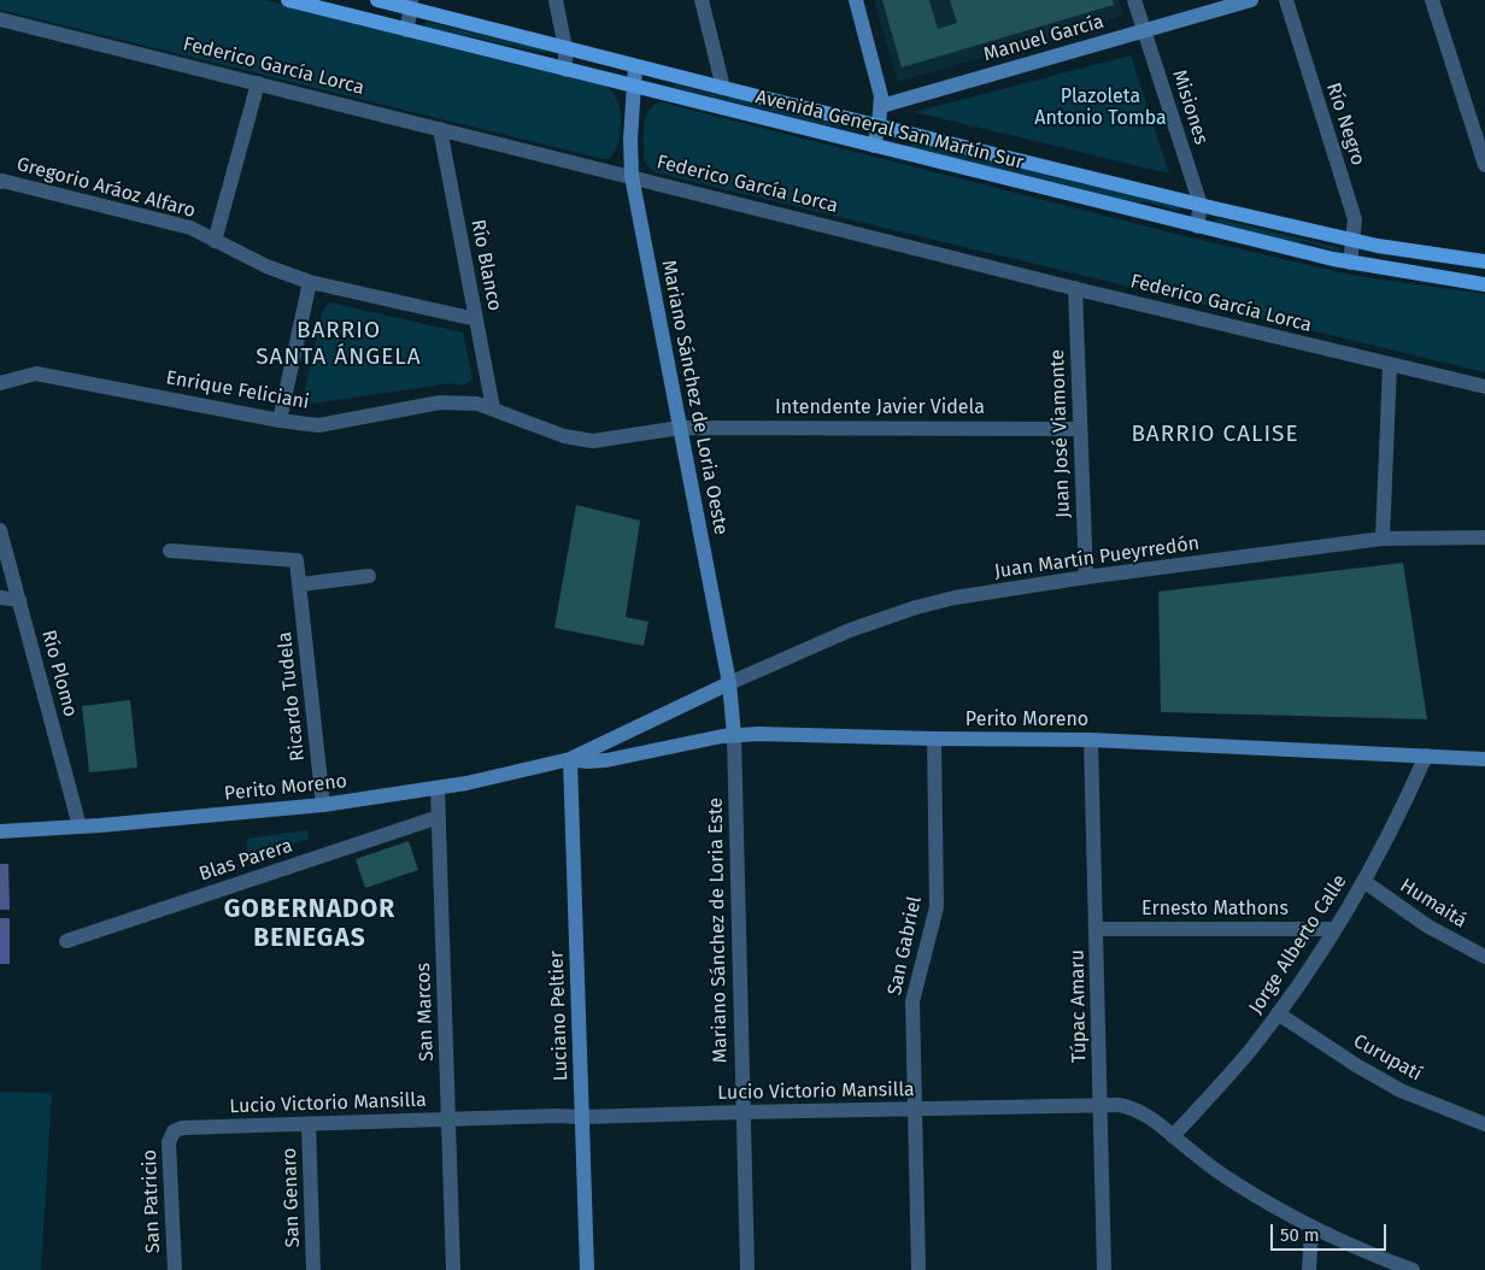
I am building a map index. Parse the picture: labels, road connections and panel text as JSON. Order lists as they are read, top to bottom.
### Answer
{
  "streets": {
    "main road": ["Avenida General San Martín Sur"],
    "street": [
      "Manuel García",
      "Federico García Lorca",
      "Misiones",
      "Río Negro",
      "Gregorio Aráoz Alfaro",
      "Río Blanco",
      "Enrique Feliciani",
      "Mariano Sánchez de Loria Oeste",
      "Intendente Javier Videla",
      "Juan José Viamonte",
      "Juan Martín Pueyrredón",
      "Río Plomo",
      "Ricardo Tudela",
      "Perito Moreno",
      "Blas Parera",
      "Humaitá",
      "Ernesto Mathons",
      "Mariano Sánchez de Loria Este",
      "Jorge Alberto Calle",
      "San Gabriel",
      "Túpac Amaru",
      "San Marcos",
      "Luciano Peltier",
      "Curupatí",
      "Lucio Victorio Mansilla",
      "San Genaro",
      "San Patricio"
    ]
  },
  "crossings": [
    ["Manuel García", "Misiones"],
    ["Federico García Lorca", "Río Blanco"],
    ["Federico García Lorca", "Mariano Sánchez de Loria Oeste"],
    ["Federico García Lorca", "Juan José Viamonte"],
    ["Misiones", "Avenida General San Martín Sur"],
    ["Río Negro", "Avenida General San Martín Sur"],
    ["Avenida General San Martín Sur", "Mariano Sánchez de Loria Oeste"],
    ["Gregorio Aráoz Alfaro", "Río Blanco"],
    ["Río Blanco", "Enrique Feliciani"],
    ["Enrique Feliciani", "Mariano Sánchez de Loria Oeste"],
    ["Enrique Feliciani", "Intendente Javier Videla"],
    ["Mariano Sánchez de Loria Oeste", "Intendente Javier Videla"],
    ["Mariano Sánchez de Loria Oeste", "Juan Martín Pueyrredón"],
    ["Mariano Sánchez de Loria Oeste", "Perito Moreno"],
    ["Mariano Sánchez de Loria Oeste", "Mariano Sánchez de Loria Este"],
    ["Intendente Javier Videla", "Juan José Viamonte"],
    ["Juan José Viamonte", "Juan Martín Pueyrredón"],
    ["Juan Martín Pueyrredón", "Perito Moreno"],
    ["Río Plomo", "Perito Moreno"],
    ["Ricardo Tudela", "Perito Moreno"],
    ["Perito Moreno", "Mariano Sánchez de Loria Este"],
    ["Perito Moreno", "Jorge Alberto Calle"],
    ["Perito Moreno", "San Gabriel"],
    ["Perito Moreno", "Túpac Amaru"],
    ["Perito Moreno", "San Marcos"],
    ["Perito Moreno", "Luciano Peltier"],
    ["Blas Parera", "San Marcos"],
    ["Humaitá", "Jorge Alberto Calle"],
    ["Ernesto Mathons", "Jorge Alberto Calle"],
    ["Ernesto Mathons", "Túpac Amaru"],
    ["Mariano Sánchez de Loria Este", "Lucio Victorio Mansilla"],
    ["Jorge Alberto Calle", "Curupatí"],
    ["Jorge Alberto Calle", "Lucio Victorio Mansilla"],
    ["San Gabriel", "Lucio Victorio Mansilla"],
    ["Túpac Amaru", "Lucio Victorio Mansilla"],
    ["San Marcos", "Lucio Victorio Mansilla"],
    ["Luciano Peltier", "Lucio Victorio Mansilla"],
    ["Lucio Victorio Mansilla", "San Genaro"],
    ["Lucio Victorio Mansilla", "San Patricio"]
  ],
  "districts": ["BARRIO SANTA ÁNGELA", "BARRIO CALISE", "GOBERNADOR BENEGAS"],
  "parks": ["Plazoleta Antonio Tomba"],
  "scale_bar": "50 m"
}
